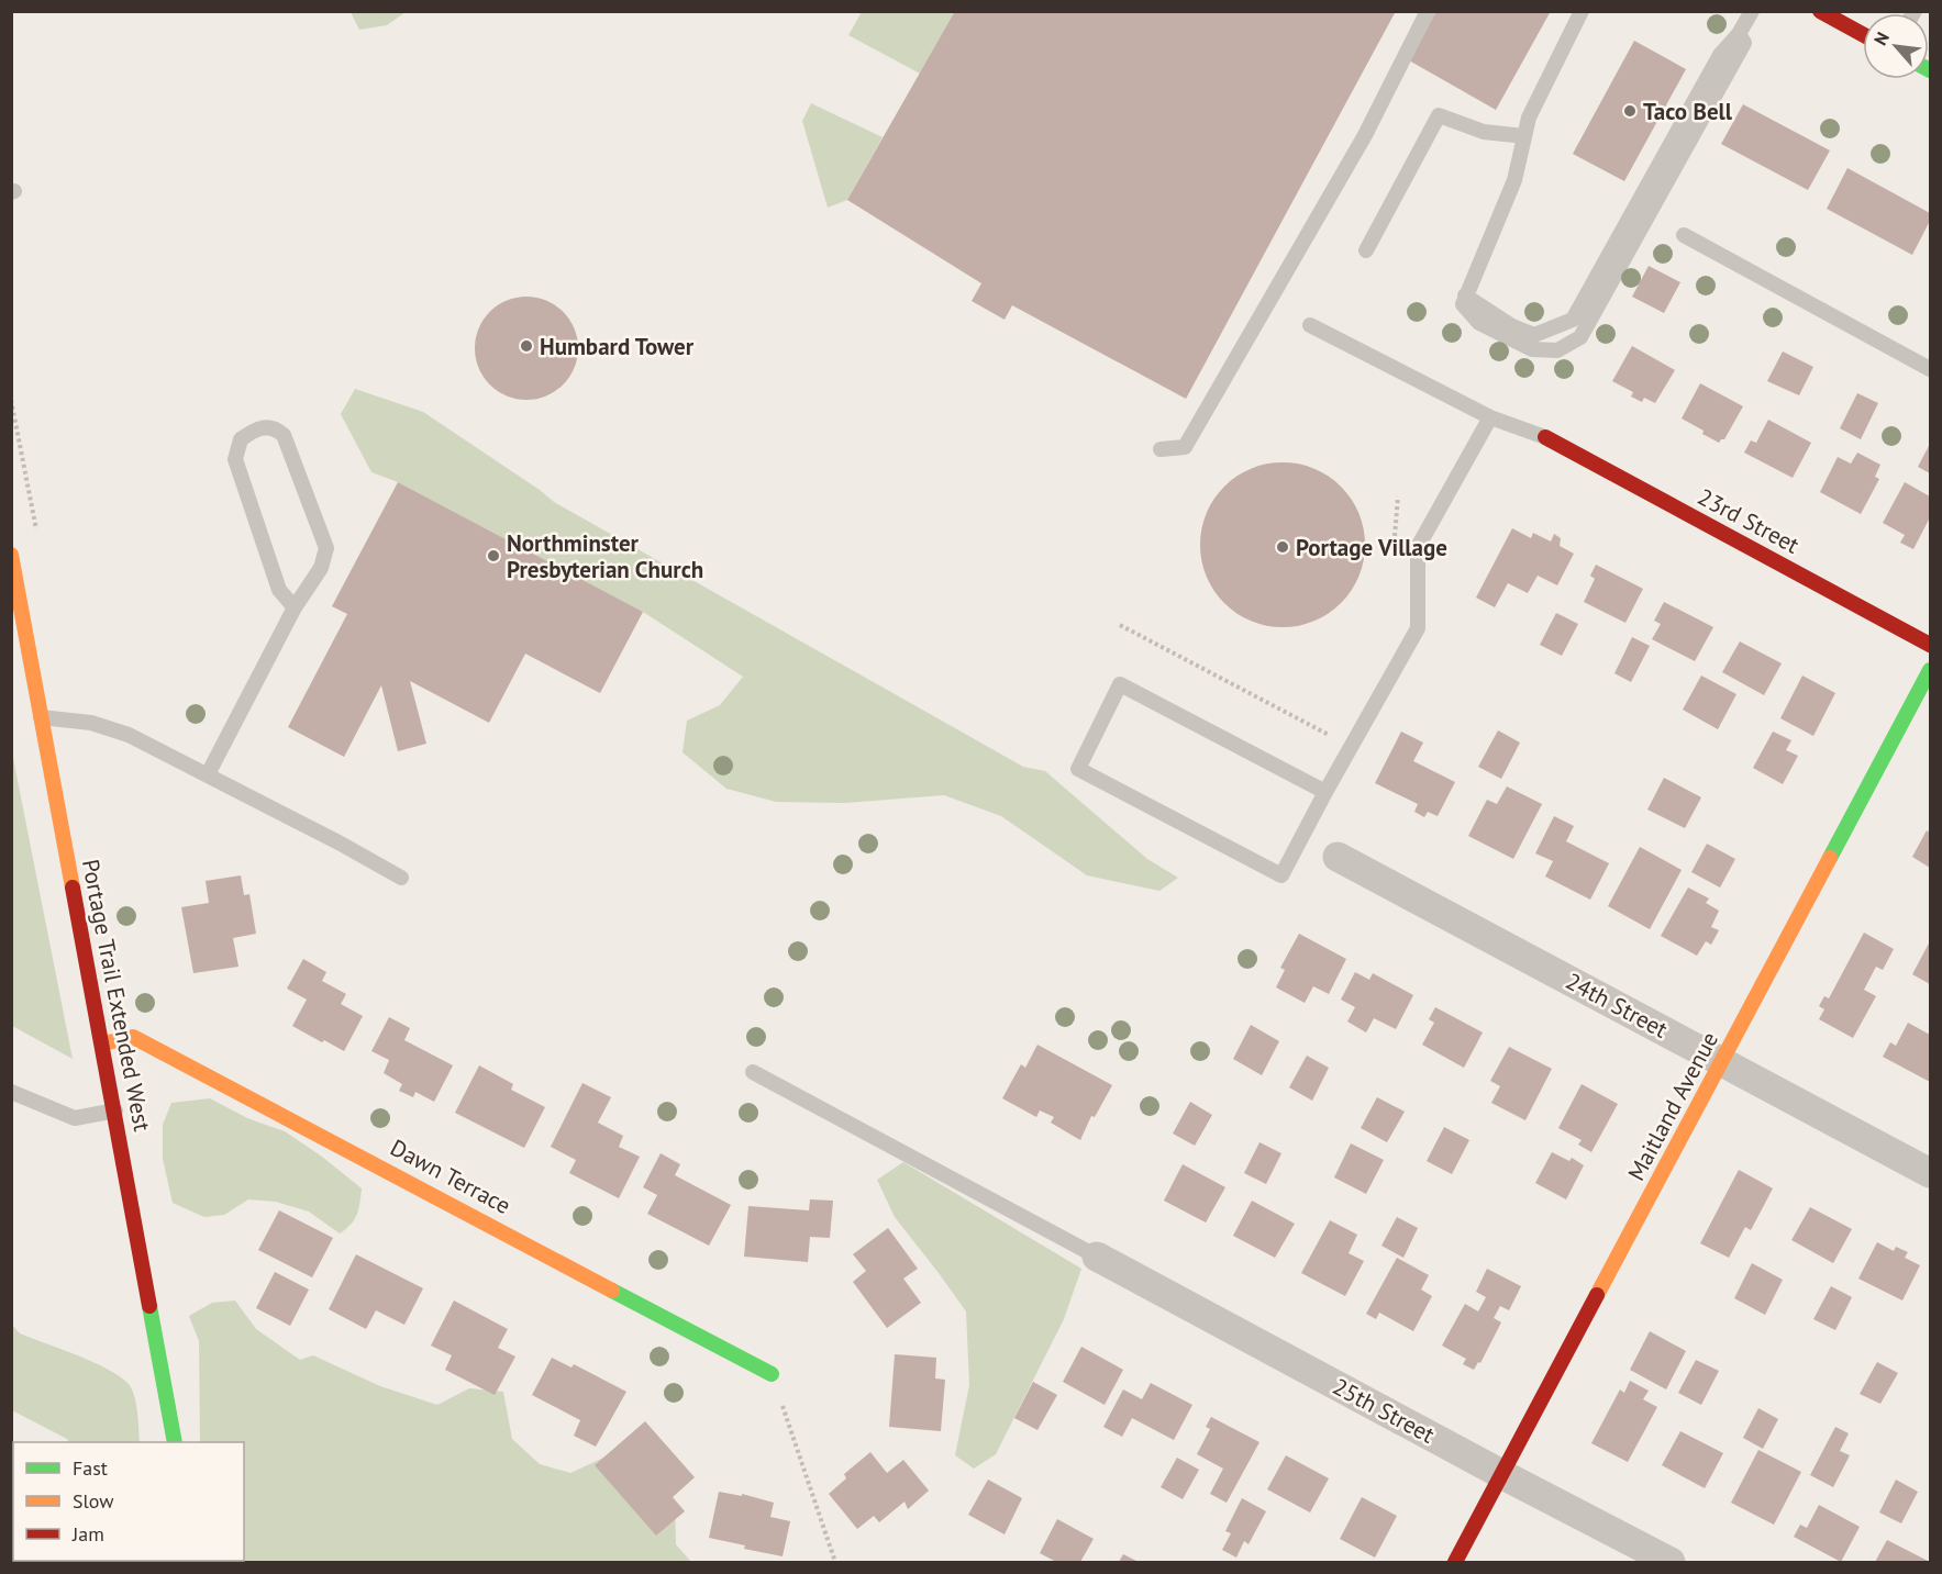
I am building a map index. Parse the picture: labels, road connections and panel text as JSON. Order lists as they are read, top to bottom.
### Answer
{
  "streets": {
    "street": [
      "23rd Street",
      "Portage Trail Extended West",
      "24th Street",
      "Maitland Avenue",
      "Dawn Terrace",
      "25th Street"
    ]
  },
  "crossings": [
    ["Portage Trail Extended West", "Dawn Terrace"],
    ["24th Street", "Maitland Avenue"],
    ["Maitland Avenue", "25th Street"]
  ],
  "places": [
    "Taco Bell",
    "Humbard Tower",
    "Portage Village",
    "Northminster Presbyterian Church"
  ],
  "legend": ["Fast", "Slow", "Jam"],
  "north": "top left"
}
